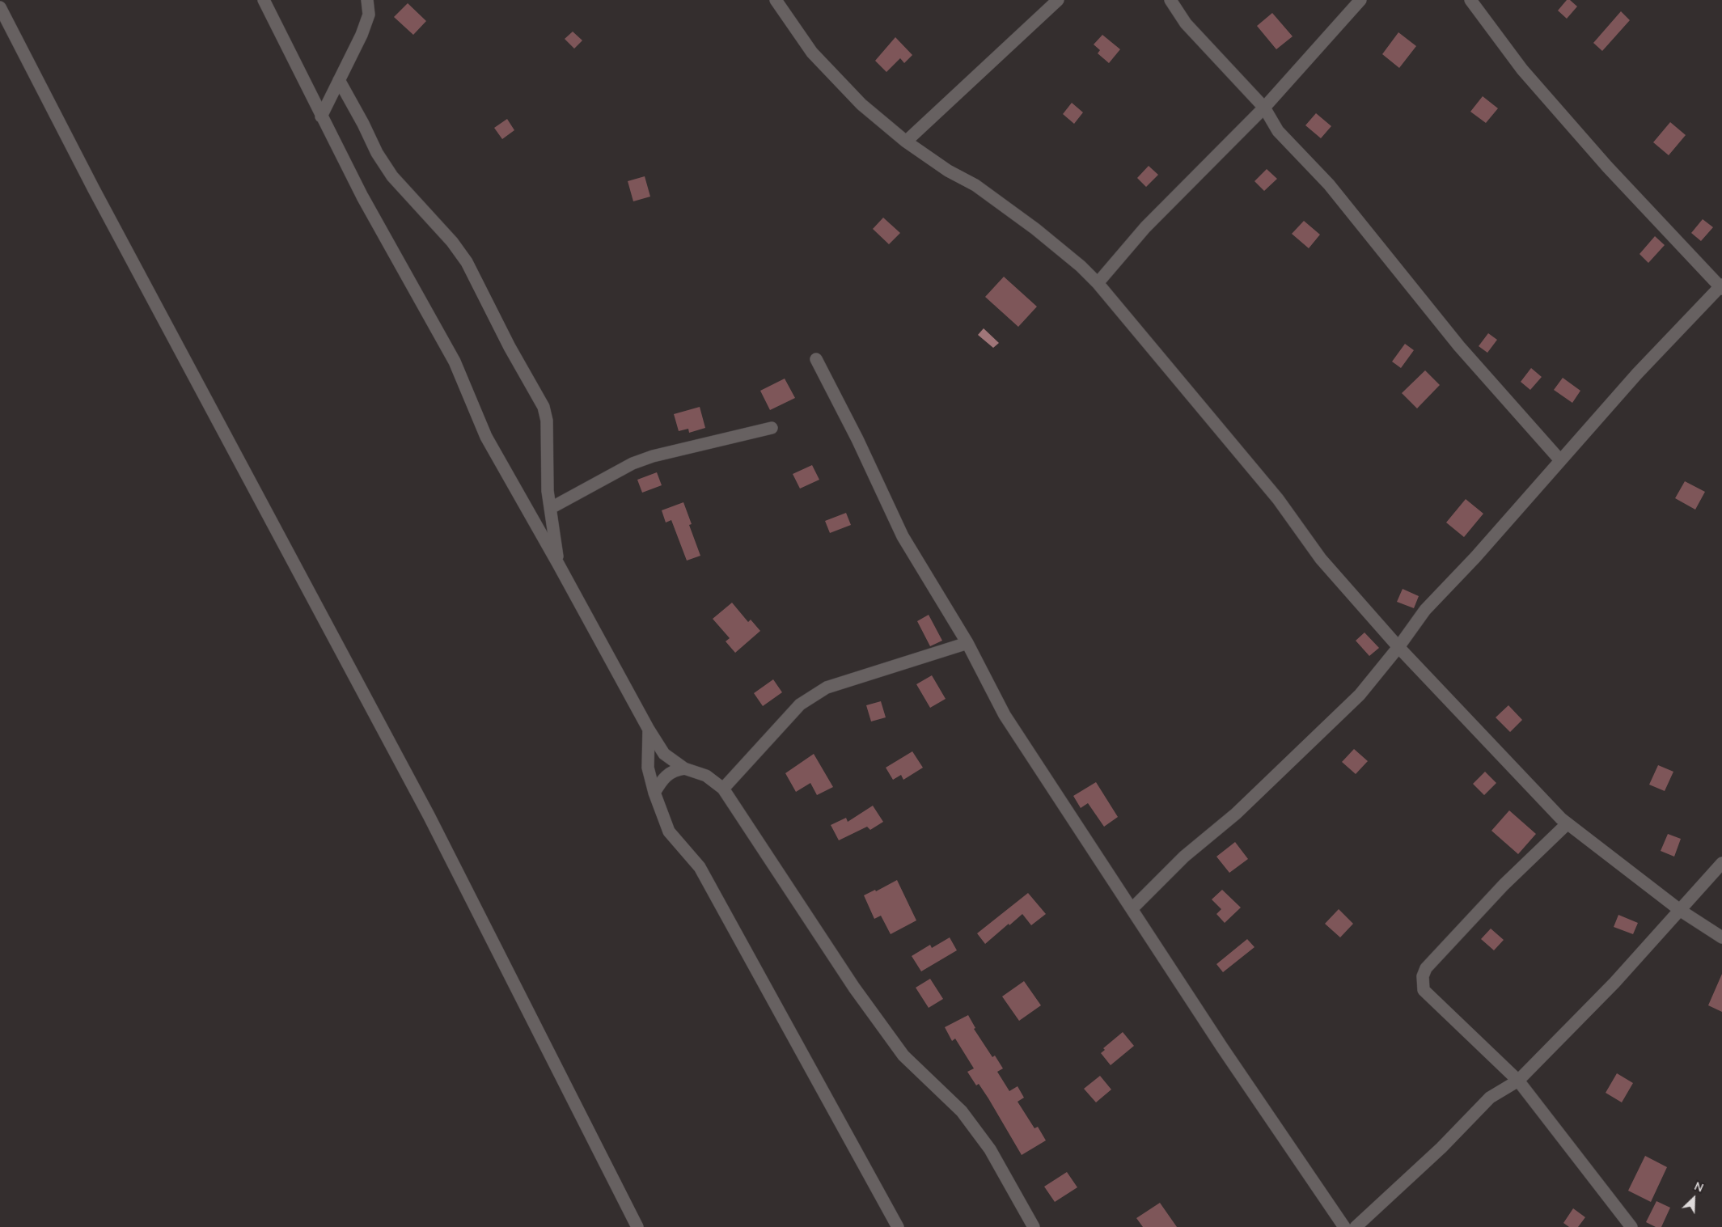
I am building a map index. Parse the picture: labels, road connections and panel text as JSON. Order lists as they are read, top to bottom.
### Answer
{
  "north": "top right"
}
